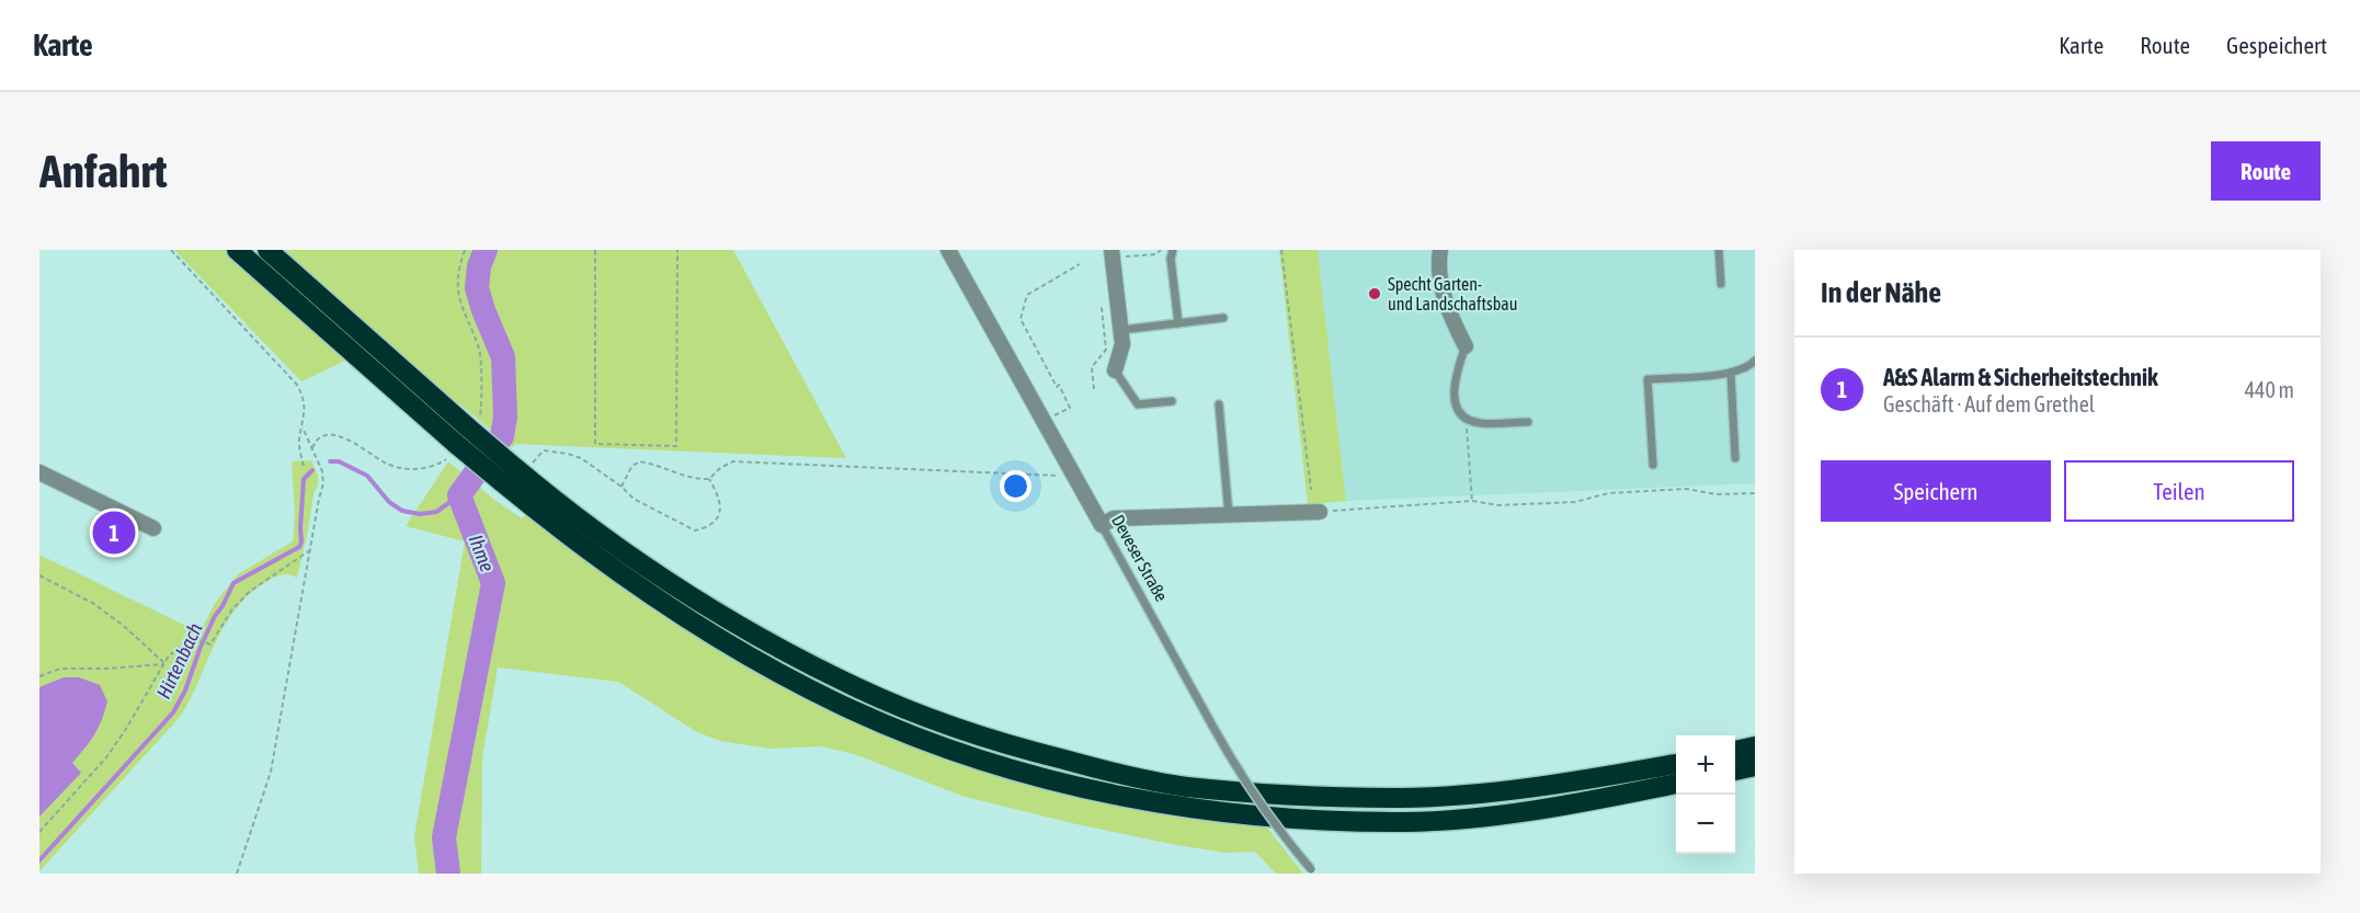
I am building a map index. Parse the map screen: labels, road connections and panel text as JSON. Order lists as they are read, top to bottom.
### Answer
{
  "streets": {
    "street": ["Deveser Straße"]
  },
  "water": ["Ihme", "Hirtenbach"],
  "places": ["Specht Garten- und Landschaftsbau"],
  "page": {
    "header": "Karte",
    "nav": ["Karte", "Route", "Gespeichert"],
    "buttons": [
      "Route",
      ["Speichern", "Teilen"]
    ],
    "title": "Anfahrt",
    "heading": "In der Nähe",
    "list": [
      {
        "mark": "1",
        "name": "A&S Alarm & Sicherheitstechnik",
        "note": "Geschäft · Auf dem Grethel",
        "value": "440 m"
      }
    ],
    "pins": "1",
    "map_buttons": ["+", "−"]
  }
}
